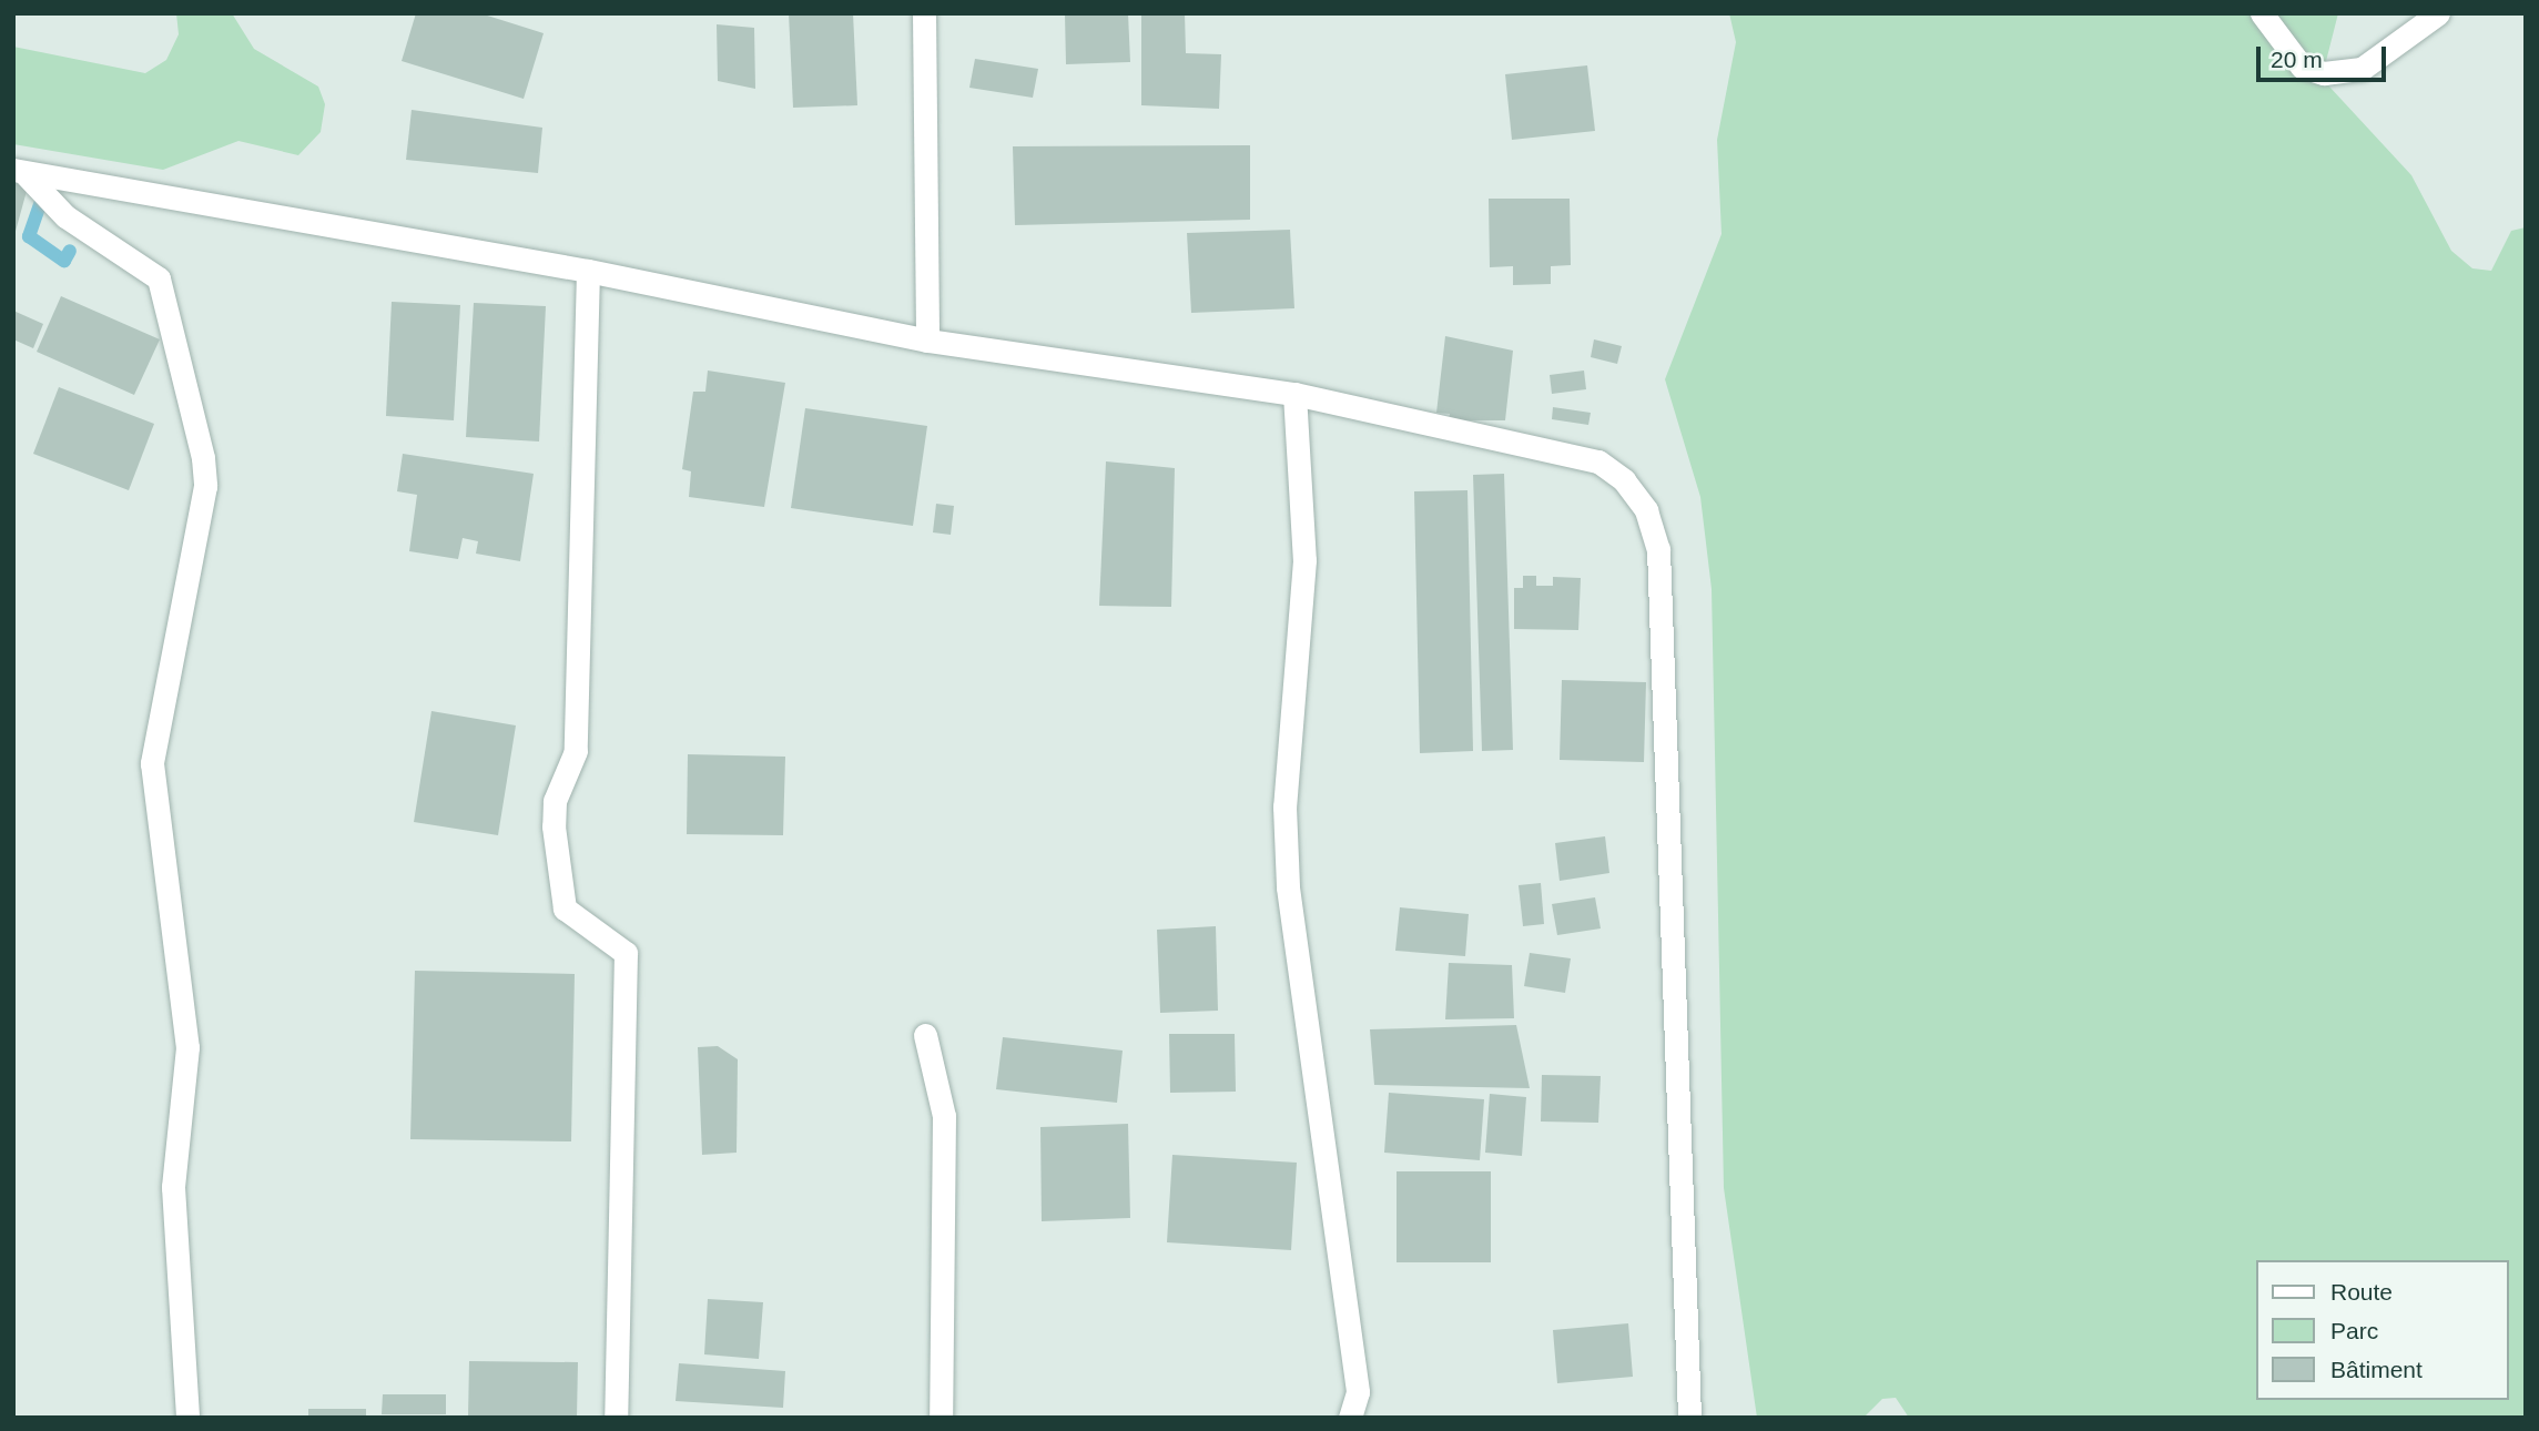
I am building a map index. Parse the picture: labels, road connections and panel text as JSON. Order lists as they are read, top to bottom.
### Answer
{
  "legend": ["Route", "Parc", "Bâtiment"],
  "scale_bar": "20 m"
}
